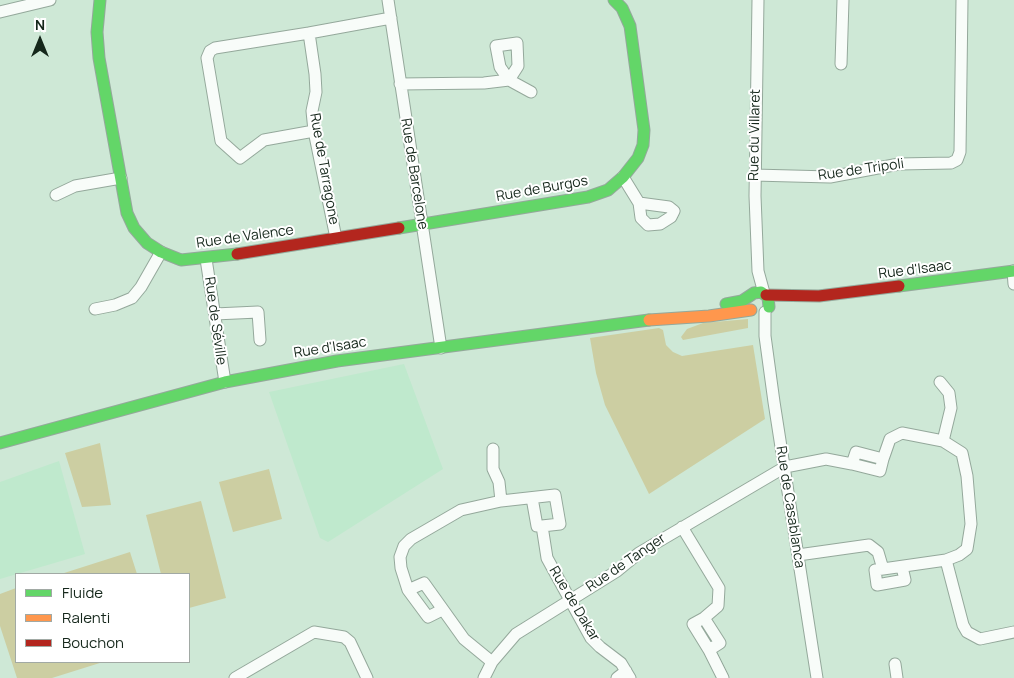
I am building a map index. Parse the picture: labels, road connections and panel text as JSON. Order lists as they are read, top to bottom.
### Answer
{
  "streets": {
    "street": [
      "Rue du Villaret",
      "Rue de Tarragone",
      "Rue de Tripoli",
      "Rue de Barcelone",
      "Rue de Burgos",
      "Rue de Valence",
      "Rue d'Isaac",
      "Rue de Séville",
      "Rue de Casablanca",
      "Rue de Tanger",
      "Rue de Dakar"
    ]
  },
  "crossings": [
    ["Rue du Villaret", "Rue de Tripoli"],
    ["Rue du Villaret", "Rue d'Isaac"],
    ["Rue du Villaret", "Rue de Casablanca"],
    ["Rue de Tarragone", "Rue de Valence"],
    ["Rue de Barcelone", "Rue de Burgos"],
    ["Rue de Barcelone", "Rue de Valence"],
    ["Rue de Barcelone", "Rue d'Isaac"],
    ["Rue de Burgos", "Rue de Valence"],
    ["Rue de Valence", "Rue de Séville"],
    ["Rue d'Isaac", "Rue de Séville"],
    ["Rue d'Isaac", "Rue de Casablanca"],
    ["Rue de Casablanca", "Rue de Tanger"],
    ["Rue de Tanger", "Rue de Dakar"]
  ],
  "legend": ["Fluide", "Ralenti", "Bouchon"],
  "north": "top"
}
